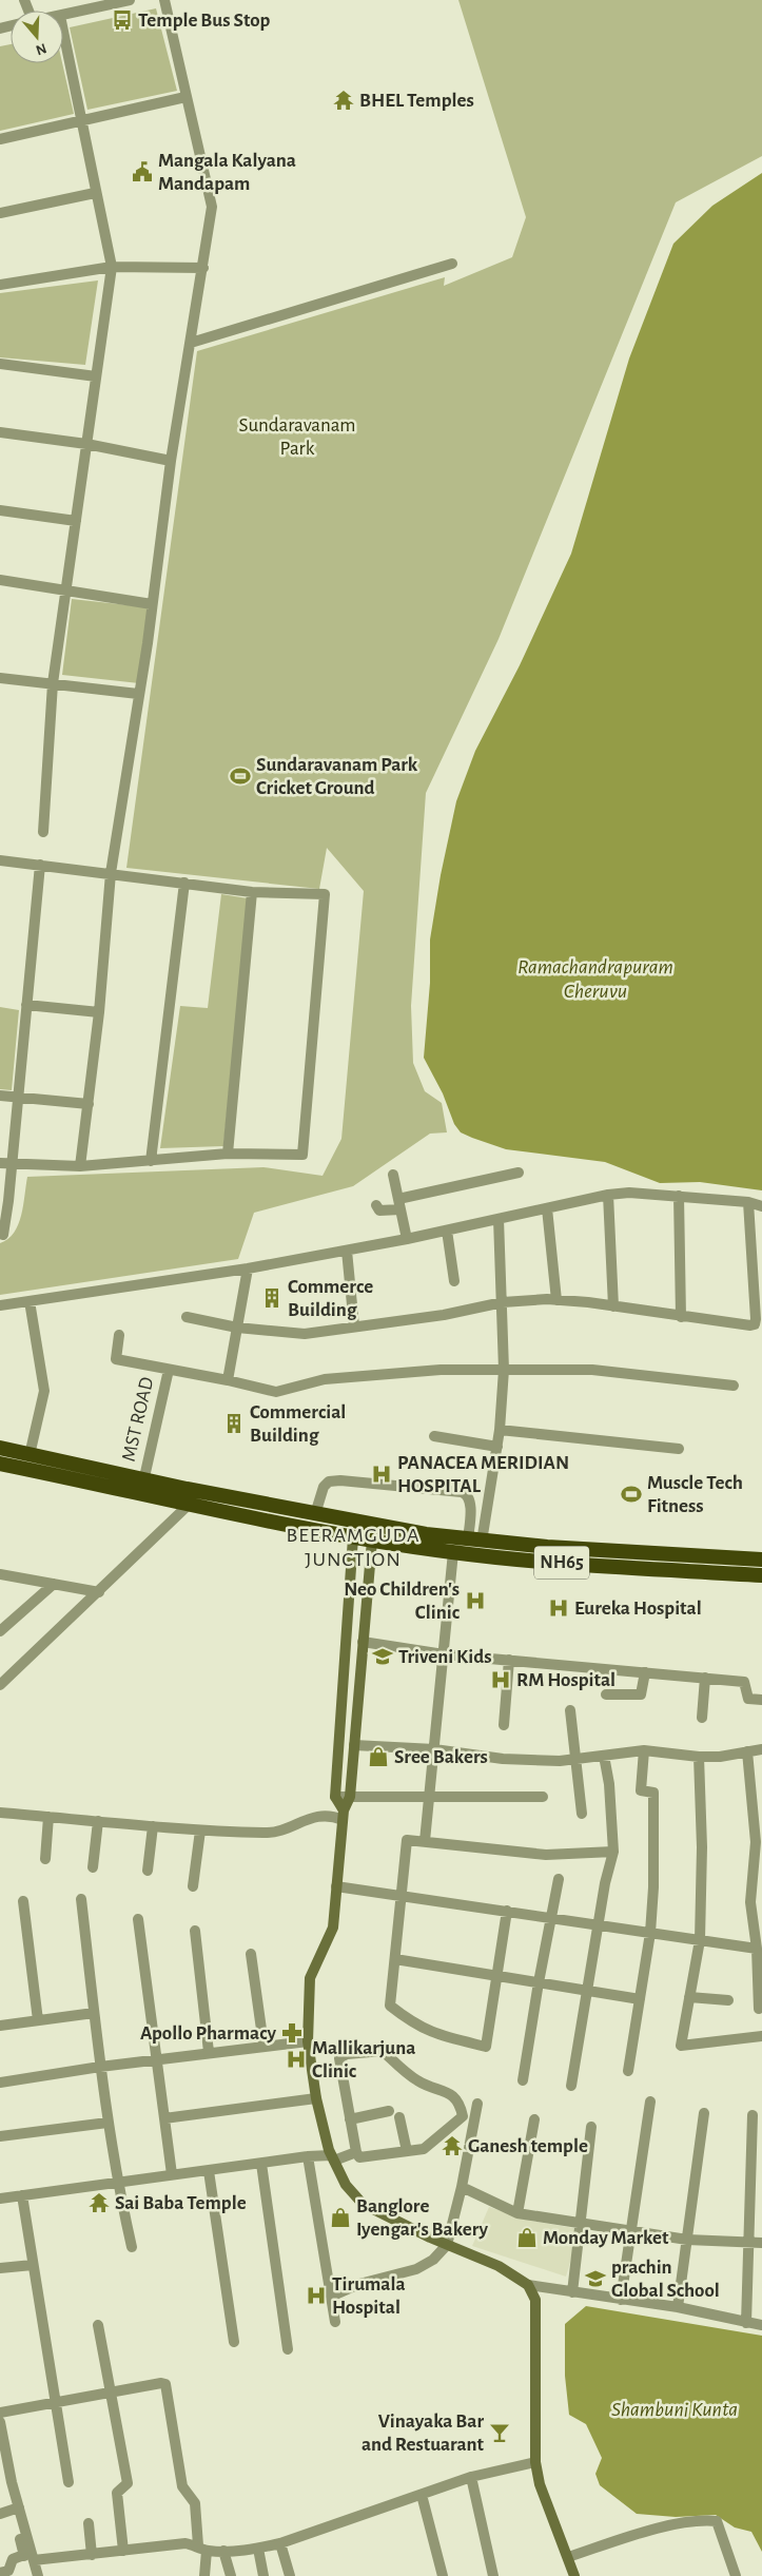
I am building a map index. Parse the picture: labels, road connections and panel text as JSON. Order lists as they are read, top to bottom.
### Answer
{
  "streets": {
    "highway": ["NH65"],
    "street": ["MST ROAD"]
  },
  "crossings": [
    ["MST ROAD", "NH65"]
  ],
  "districts": ["BEERAMGUDA JUNCTION"],
  "water": ["Ramachandrapuram Cheruvu", "Shambuni Kunta"],
  "parks": ["Sundaravanam Park"],
  "places": {
    "bus stop": ["Temple Bus Stop"],
    "temple": ["BHEL Temples", "Ganesh temple", "Sai Baba Temple"],
    "public building": ["Mangala Kalyana Mandapam"],
    "sports": ["Sundaravanam Park Cricket Ground", "Muscle Tech Fitness"],
    "building": ["Commerce Building", "Commercial Building"],
    "hospital": [
      "PANACEA MERIDIAN HOSPITAL",
      "Neo Children's Clinic",
      "Eureka Hospital",
      "RM Hospital",
      "Mallikarjuna Clinic",
      "Tirumala Hospital"
    ],
    "school or university": ["Triveni Kids", "prachin Global School"],
    "shop": ["Sree Bakers", "Banglore Iyengar's Bakery", "Monday Market"],
    "pharmacy": ["Apollo Pharmacy"],
    "bar": ["Vinayaka Bar and Restuarant"]
  },
  "north": "bottom"
}
